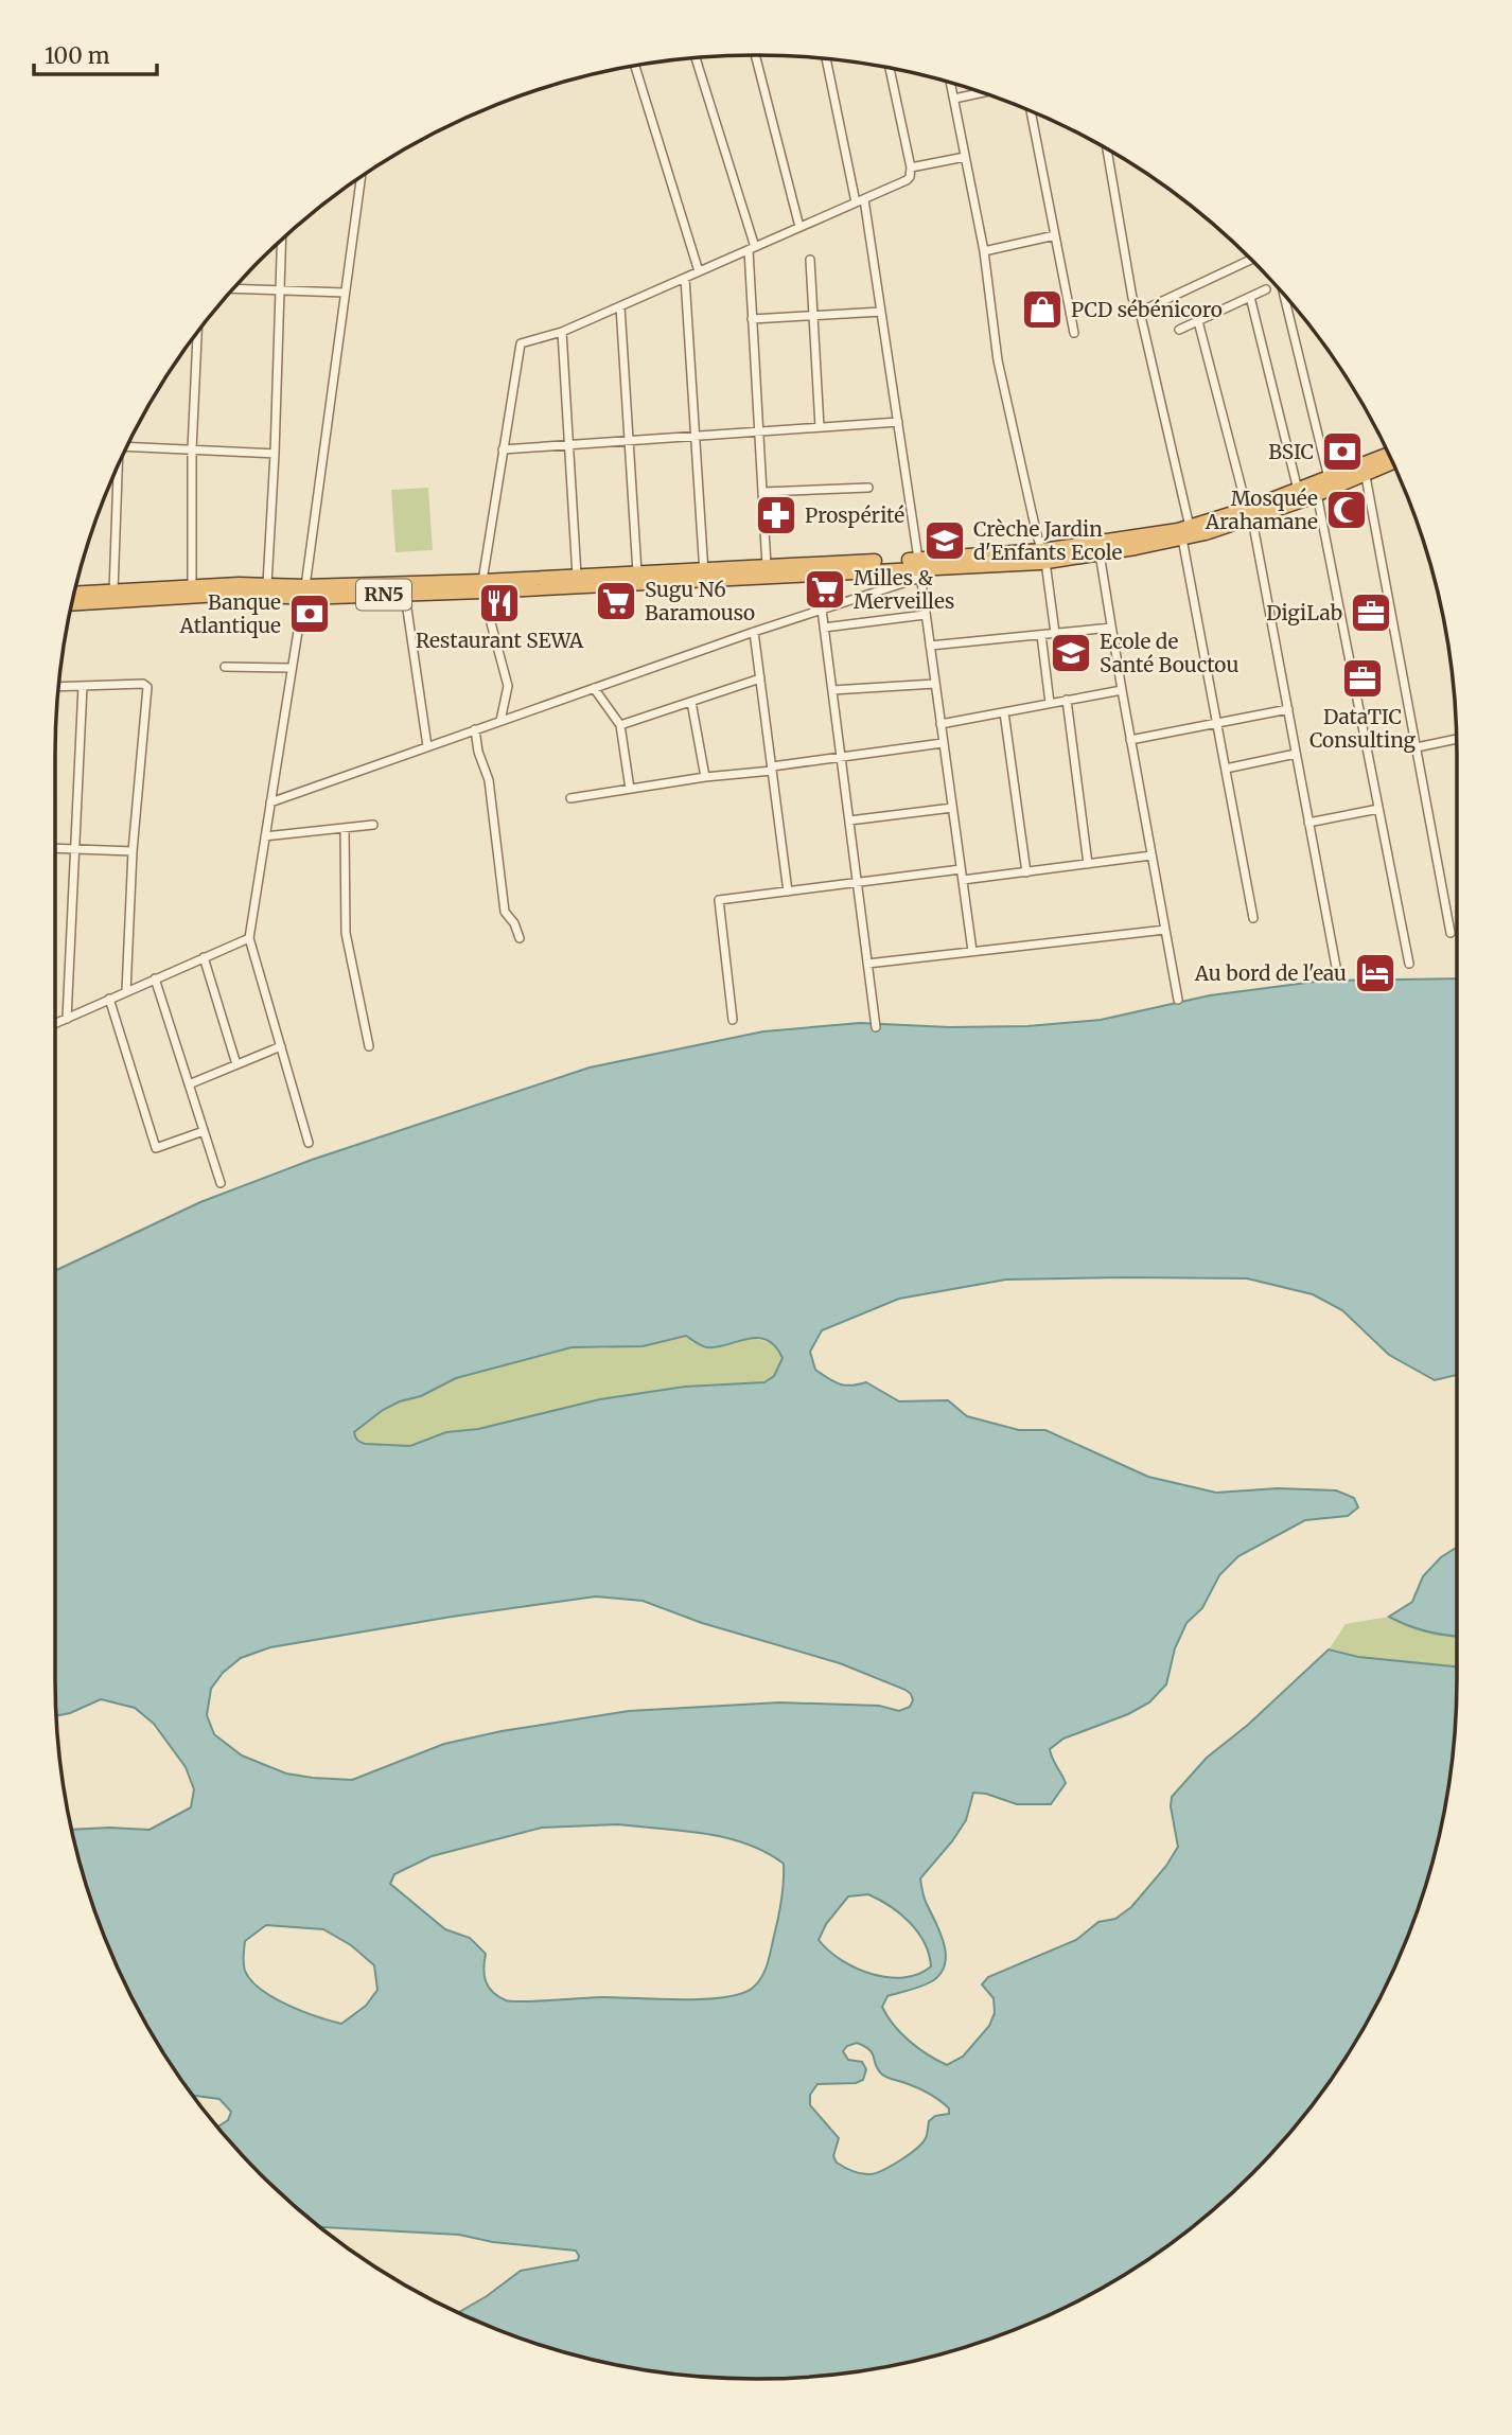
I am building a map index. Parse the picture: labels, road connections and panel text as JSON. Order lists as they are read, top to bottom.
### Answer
{
  "streets": {
    "highway": ["RN5"]
  },
  "places": {
    "shop": ["PCD sébénicoro"],
    "bank": ["BSIC", "Banque Atlantique"],
    "mosque": ["Mosquée Arahamane"],
    "pharmacy": ["Prospérité"],
    "school or university": ["Crèche Jardin d'Enfants Ecole", "Ecole de Santé Bouctou"],
    "supermarket": ["Milles & Merveilles", "Sugu N6 Baramouso"],
    "restaurant": ["Restaurant SEWA"],
    "office": ["DigiLab", "DataTIC Consulting"],
    "hotel": ["Au bord de l'eau"]
  },
  "scale_bar": "100 m"
}
